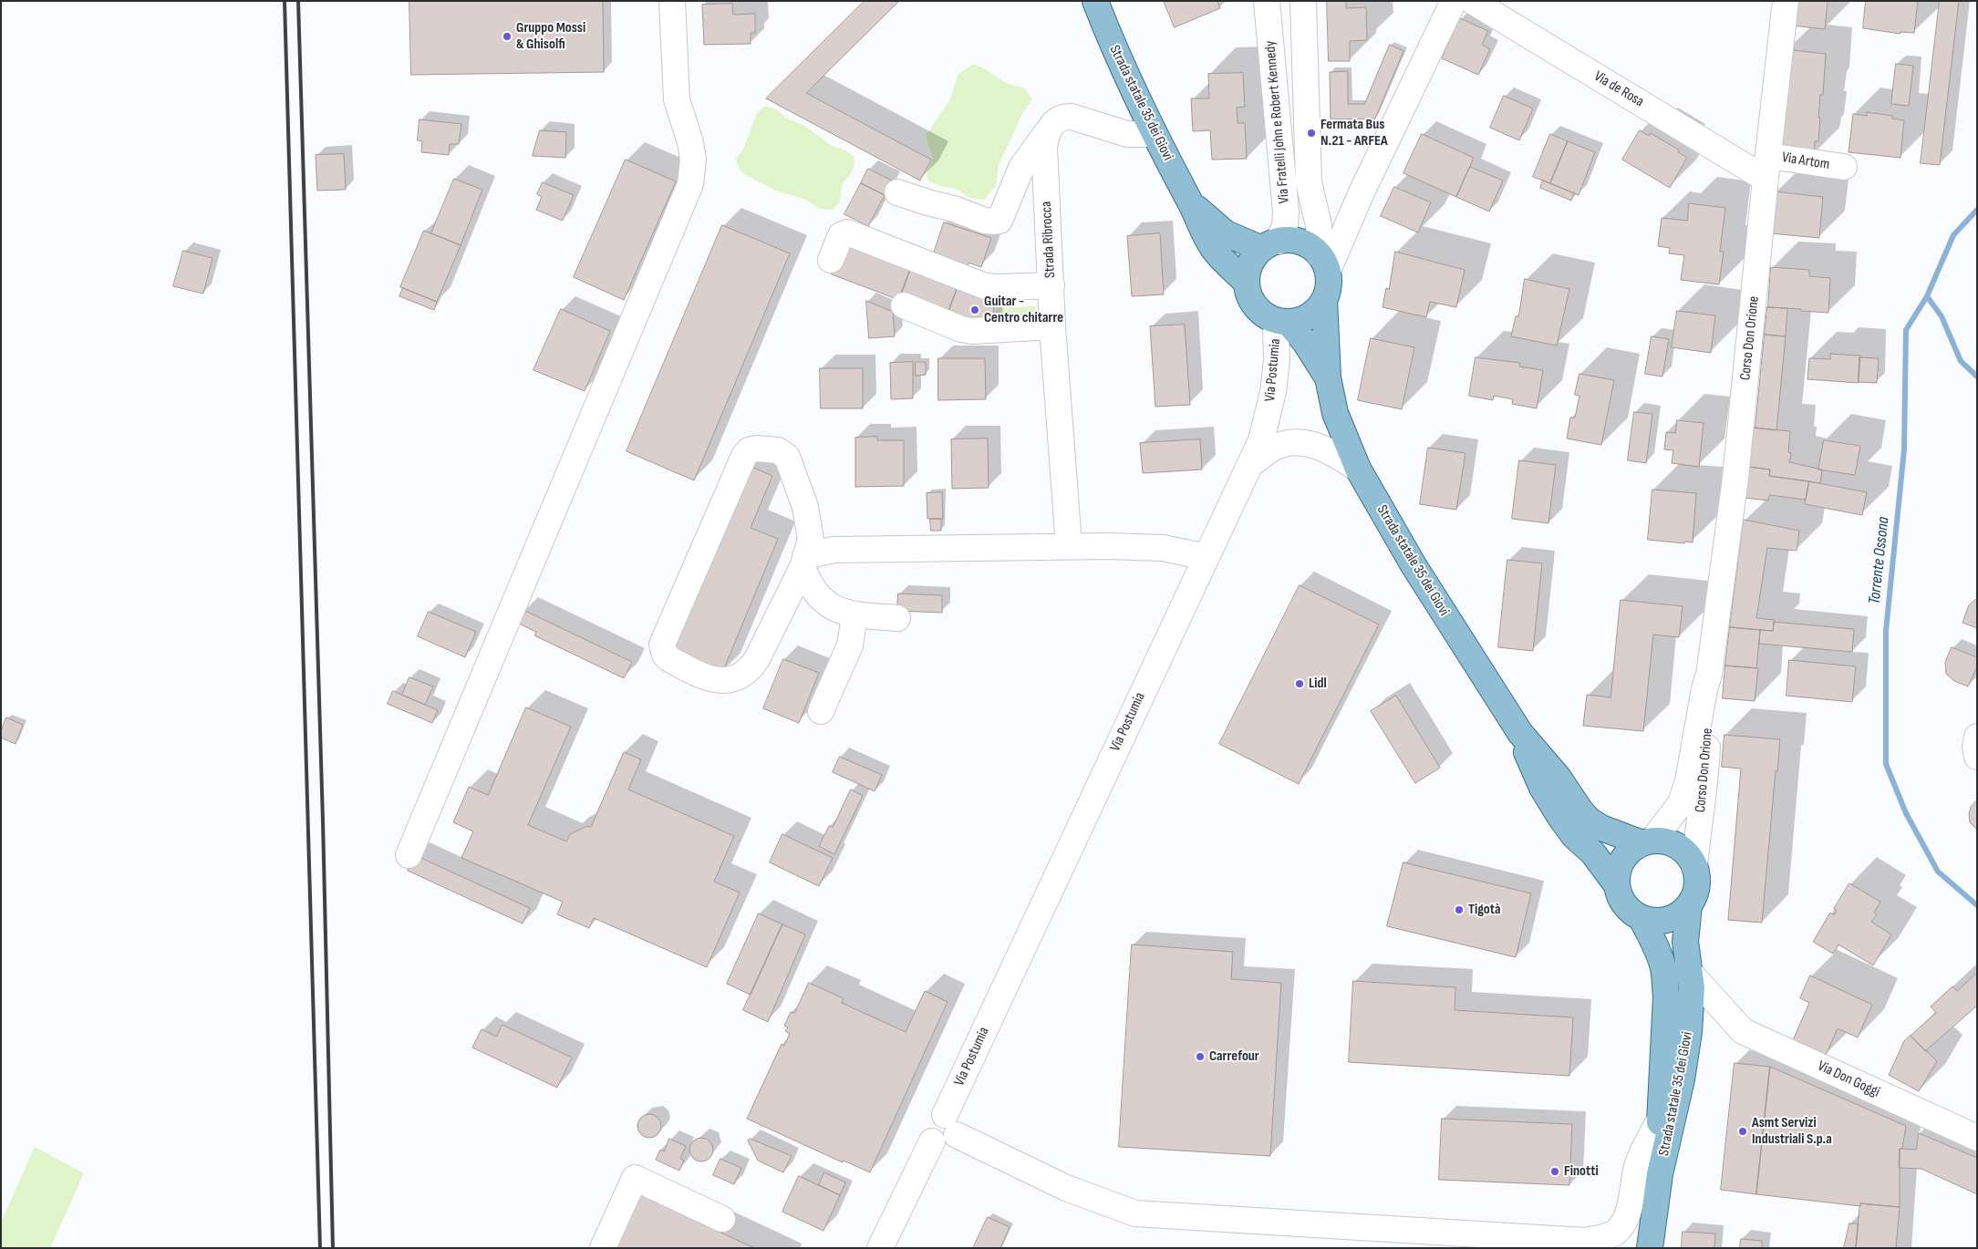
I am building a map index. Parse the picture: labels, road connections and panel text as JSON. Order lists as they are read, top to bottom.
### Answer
{
  "streets": {
    "main road": ["Strada statale 35 dei Giovi"],
    "street": [
      "Via de Rosa",
      "Via Fratelli John e Robert Kennedy",
      "Via Artom",
      "Strada Ribrocca",
      "Corso Don Orione",
      "Via Postumia",
      "Via Don Goggi"
    ]
  },
  "crossings": [
    ["Via de Rosa", "Via Artom"],
    ["Via de Rosa", "Corso Don Orione"],
    ["Strada statale 35 dei Giovi", "Via Fratelli John e Robert Kennedy"],
    ["Strada statale 35 dei Giovi", "Corso Don Orione"],
    ["Strada statale 35 dei Giovi", "Via Postumia"],
    ["Strada statale 35 dei Giovi", "Via Don Goggi"],
    ["Via Fratelli John e Robert Kennedy", "Via Postumia"],
    ["Via Artom", "Corso Don Orione"]
  ],
  "water": ["Torrente Ossona"],
  "places": [
    "Gruppo Mossi & Ghisolfi",
    "Fermata Bus N.21 - ARFEA",
    "Guitar - Centro chitarre",
    "Lidl",
    "Tigotà",
    "Carrefour",
    "Asmt Servizi Industriali S.p.a",
    "Finotti"
  ]
}
